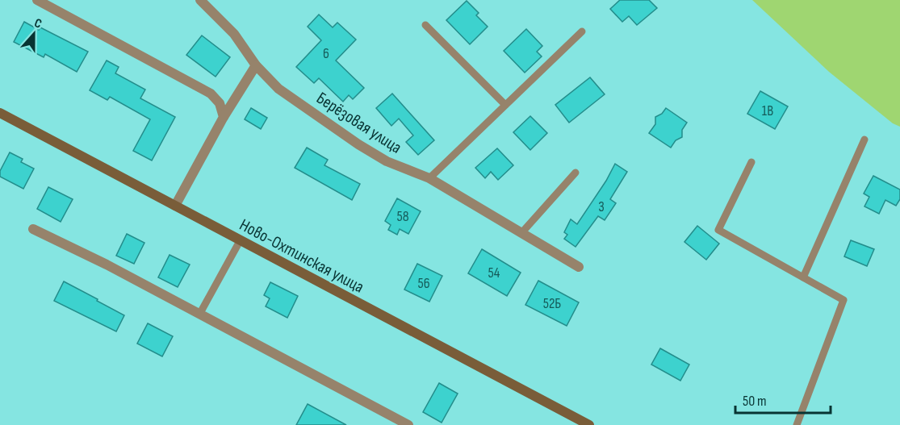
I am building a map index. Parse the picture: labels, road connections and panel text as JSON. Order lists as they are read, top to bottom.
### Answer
{
  "streets": {
    "street": ["Берёзовая улица", "Ново-Охтинская улица"]
  },
  "house_numbers": [
    "6",
    "1В",
    "3",
    "58",
    "54",
    "56",
    "52Б"
  ],
  "scale_bar": "50 m",
  "north": "top"
}
